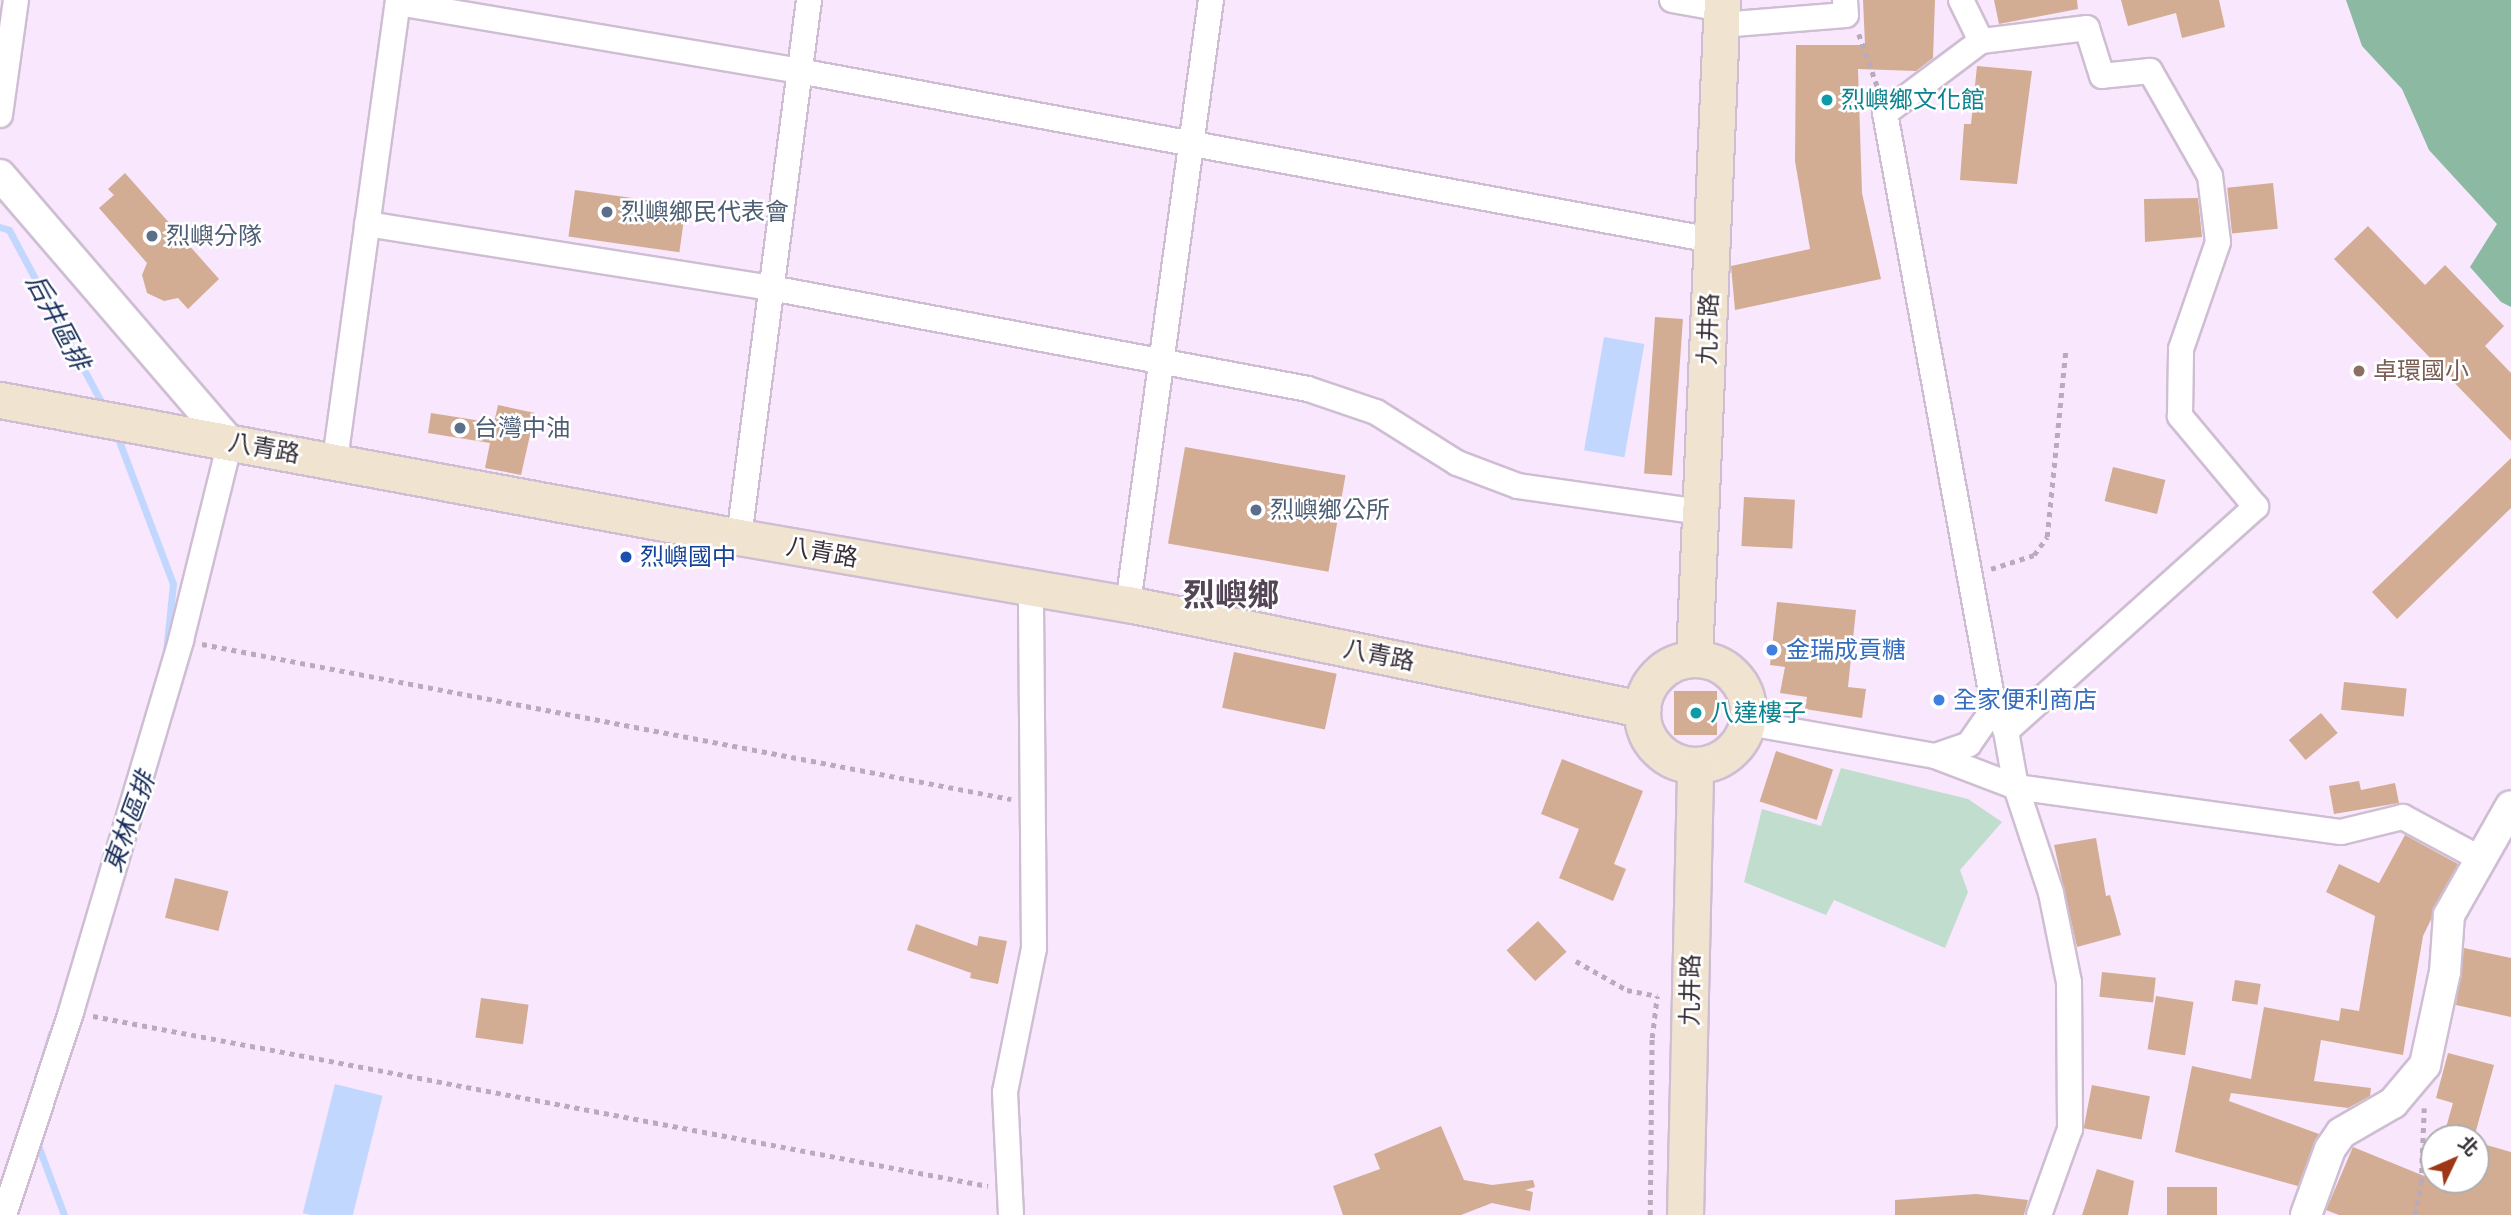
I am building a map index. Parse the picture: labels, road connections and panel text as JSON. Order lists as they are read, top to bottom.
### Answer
{
  "streets": {
    "main road": ["九井路", "八青路"]
  },
  "crossings": [
    ["九井路", "八青路"]
  ],
  "districts": ["烈嶼鄉"],
  "water": ["后井區排", "東林區排"],
  "places": [
    "烈嶼鄉文化館",
    "烈嶼鄉民代表會",
    "烈嶼分隊",
    "卓環國小",
    "台灣中油",
    "烈嶼鄉公所",
    "烈嶼國中",
    "金瑞成貢糖",
    "全家便利商店",
    "八達樓子"
  ],
  "north": "top right"
}
